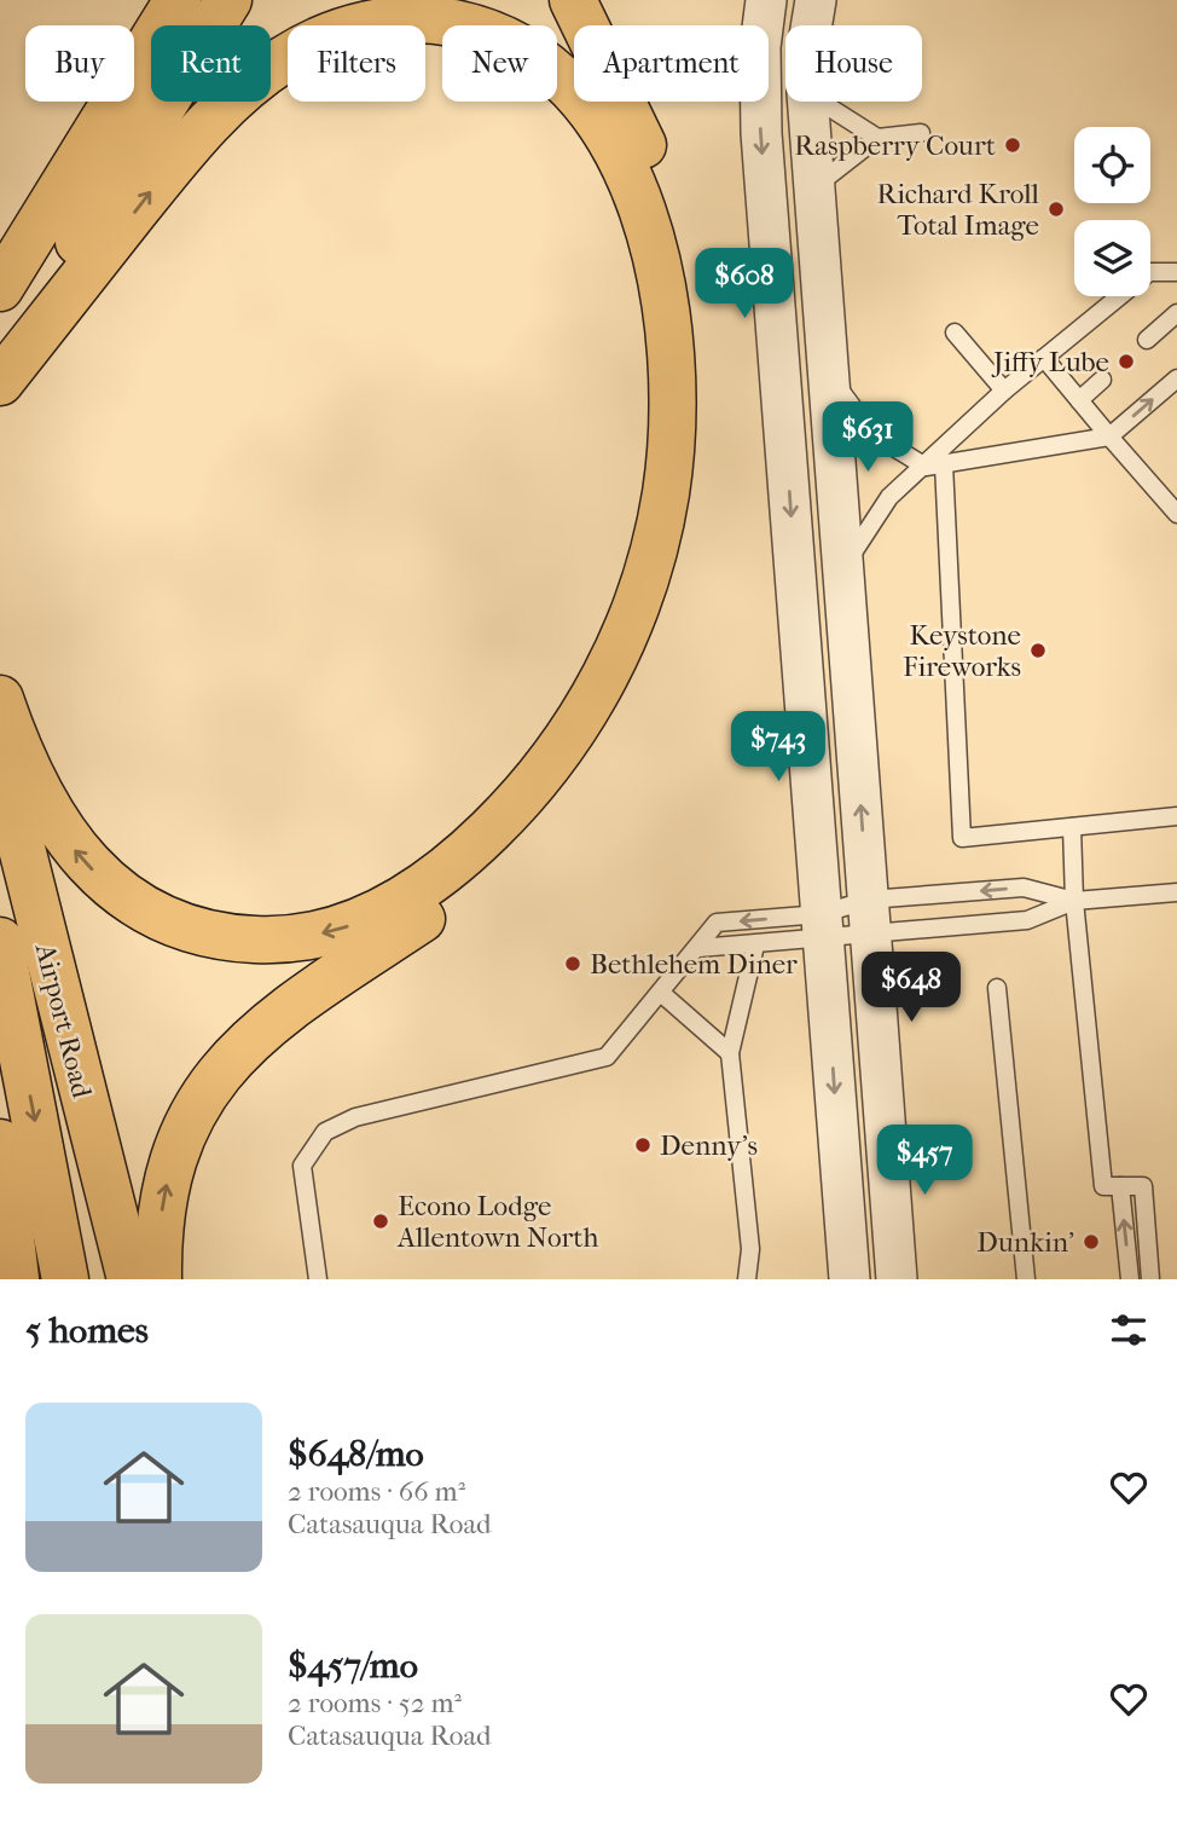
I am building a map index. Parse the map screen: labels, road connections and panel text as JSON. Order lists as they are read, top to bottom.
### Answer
{
  "streets": {
    "main road": ["Airport Road"]
  },
  "places": [
    "Raspberry Court",
    "Richard Kroll Total Image",
    "Jiffy Lube",
    "Keystone Fireworks",
    "Bethlehem Diner",
    "Denny's",
    "Econo Lodge Allentown North",
    "Dunkin'"
  ],
  "page": {
    "chip": [
      "Buy",
      "Rent",
      "Filters",
      "New",
      "Apartment",
      "House"
    ],
    "price": [
      "$608",
      "$631",
      "$743",
      "$648",
      "$457"
    ],
    "heading": "5 homes",
    "list": [
      {
        "name": "$648/mo",
        "note": "2 rooms · 66 m² · Catasauqua Road"
      },
      {
        "name": "$457/mo",
        "note": "2 rooms · 52 m² · Catasauqua Road"
      }
    ]
  }
}
